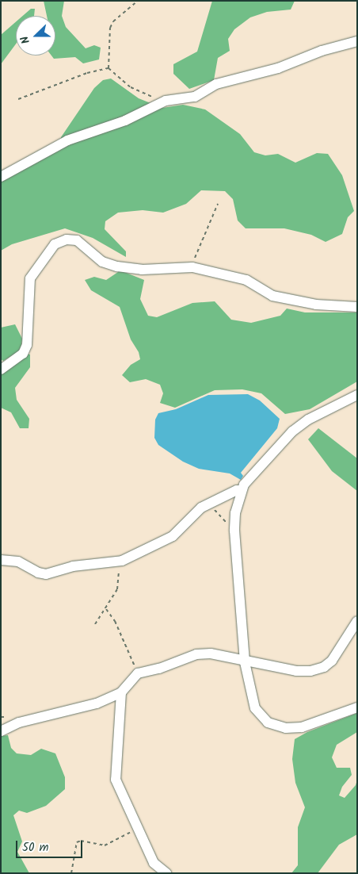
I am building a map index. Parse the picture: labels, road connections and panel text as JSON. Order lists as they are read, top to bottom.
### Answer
{
  "scale_bar": "50 m",
  "north": "left"
}
